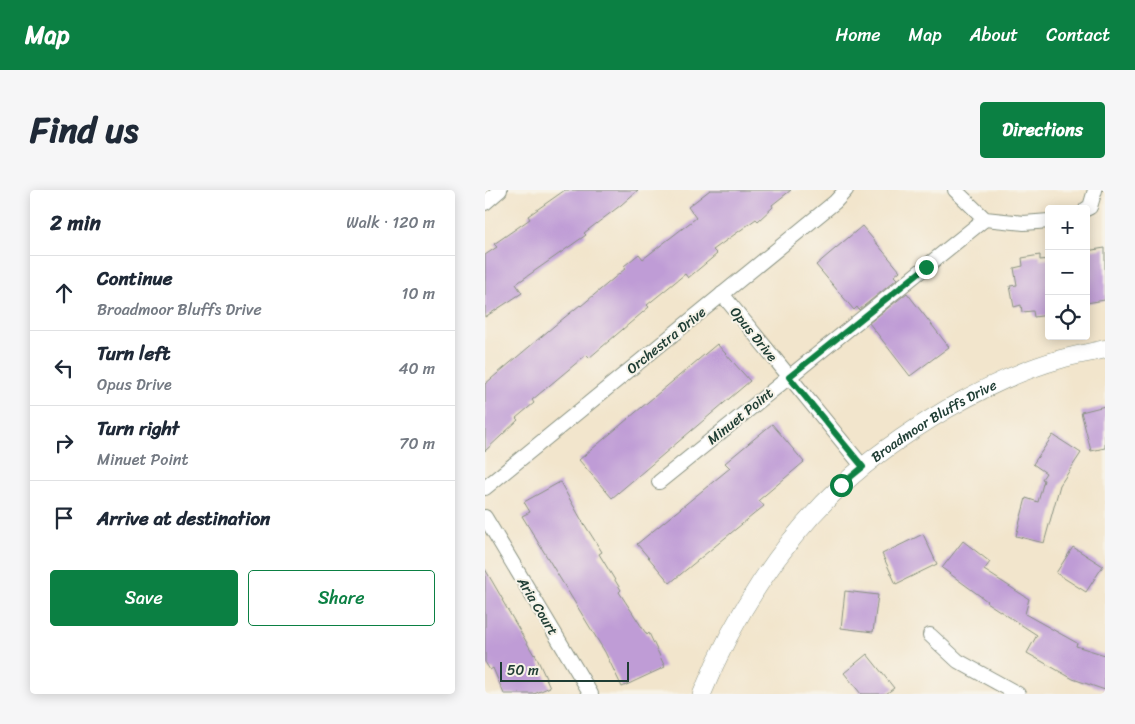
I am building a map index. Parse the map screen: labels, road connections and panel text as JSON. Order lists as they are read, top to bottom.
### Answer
{
  "streets": {
    "street": [
      "Opus Drive",
      "Orchestra Drive",
      "Minuet Point",
      "Broadmoor Bluffs Drive",
      "Aria Court"
    ]
  },
  "crossings": [
    ["Opus Drive", "Orchestra Drive"],
    ["Opus Drive", "Minuet Point"],
    ["Opus Drive", "Broadmoor Bluffs Drive"]
  ],
  "scale_bar": "50 m",
  "page": {
    "header": "Map",
    "nav": [
      "Home",
      "Map",
      "About",
      "Contact"
    ],
    "title": "Find us",
    "buttons": [
      "Directions",
      ["Save", "Share"]
    ],
    "heading": ["2 min", "Walk · 120 m"],
    "map_buttons": ["+", "−"],
    "list": [
      ["Continue", "Broadmoor Bluffs Drive", "10 m"],
      ["Turn left", "Opus Drive", "40 m"],
      ["Turn right", "Minuet Point", "70 m"],
      "Arrive at destination"
    ],
    "scale": "50 m"
  }
}
